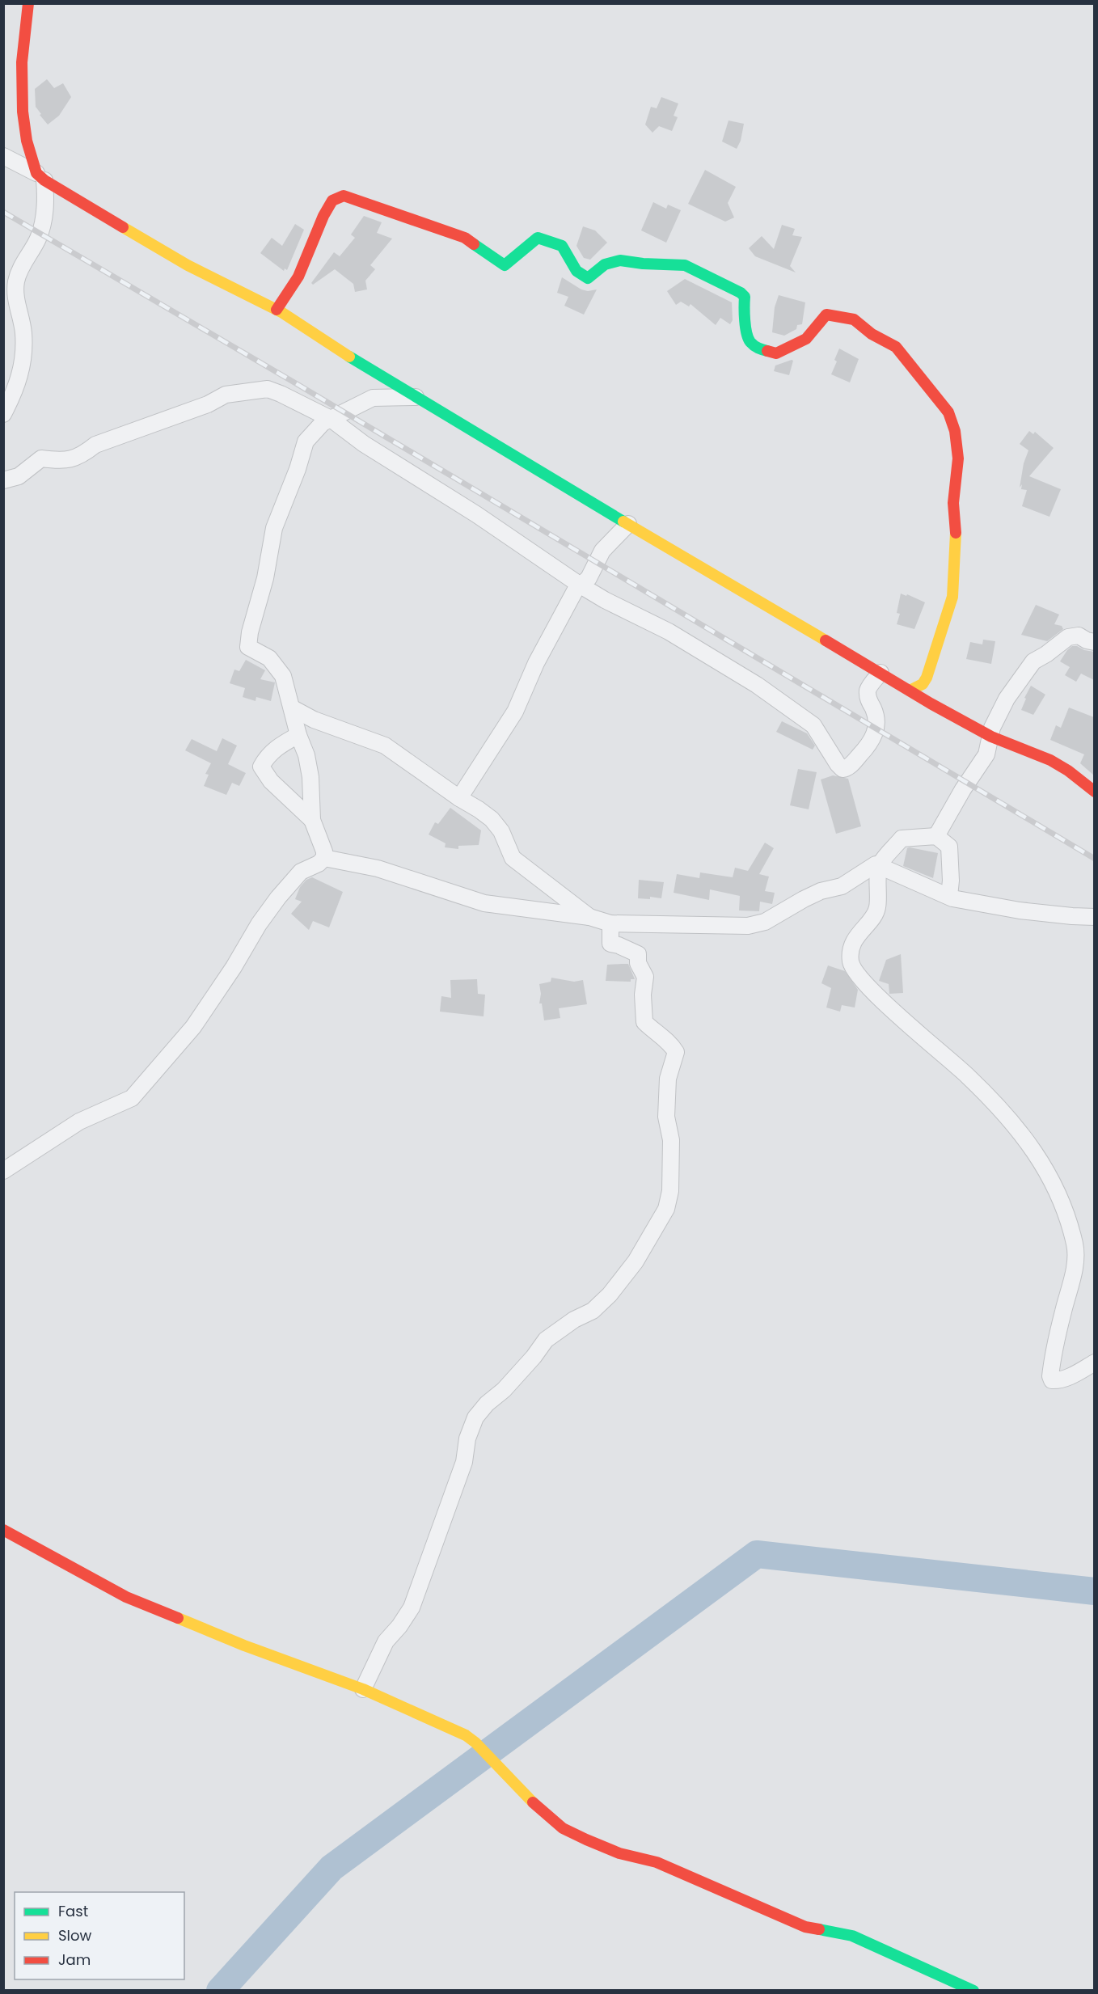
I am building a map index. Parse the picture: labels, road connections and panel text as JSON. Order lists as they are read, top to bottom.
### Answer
{
  "legend": ["Fast", "Slow", "Jam"]
}
